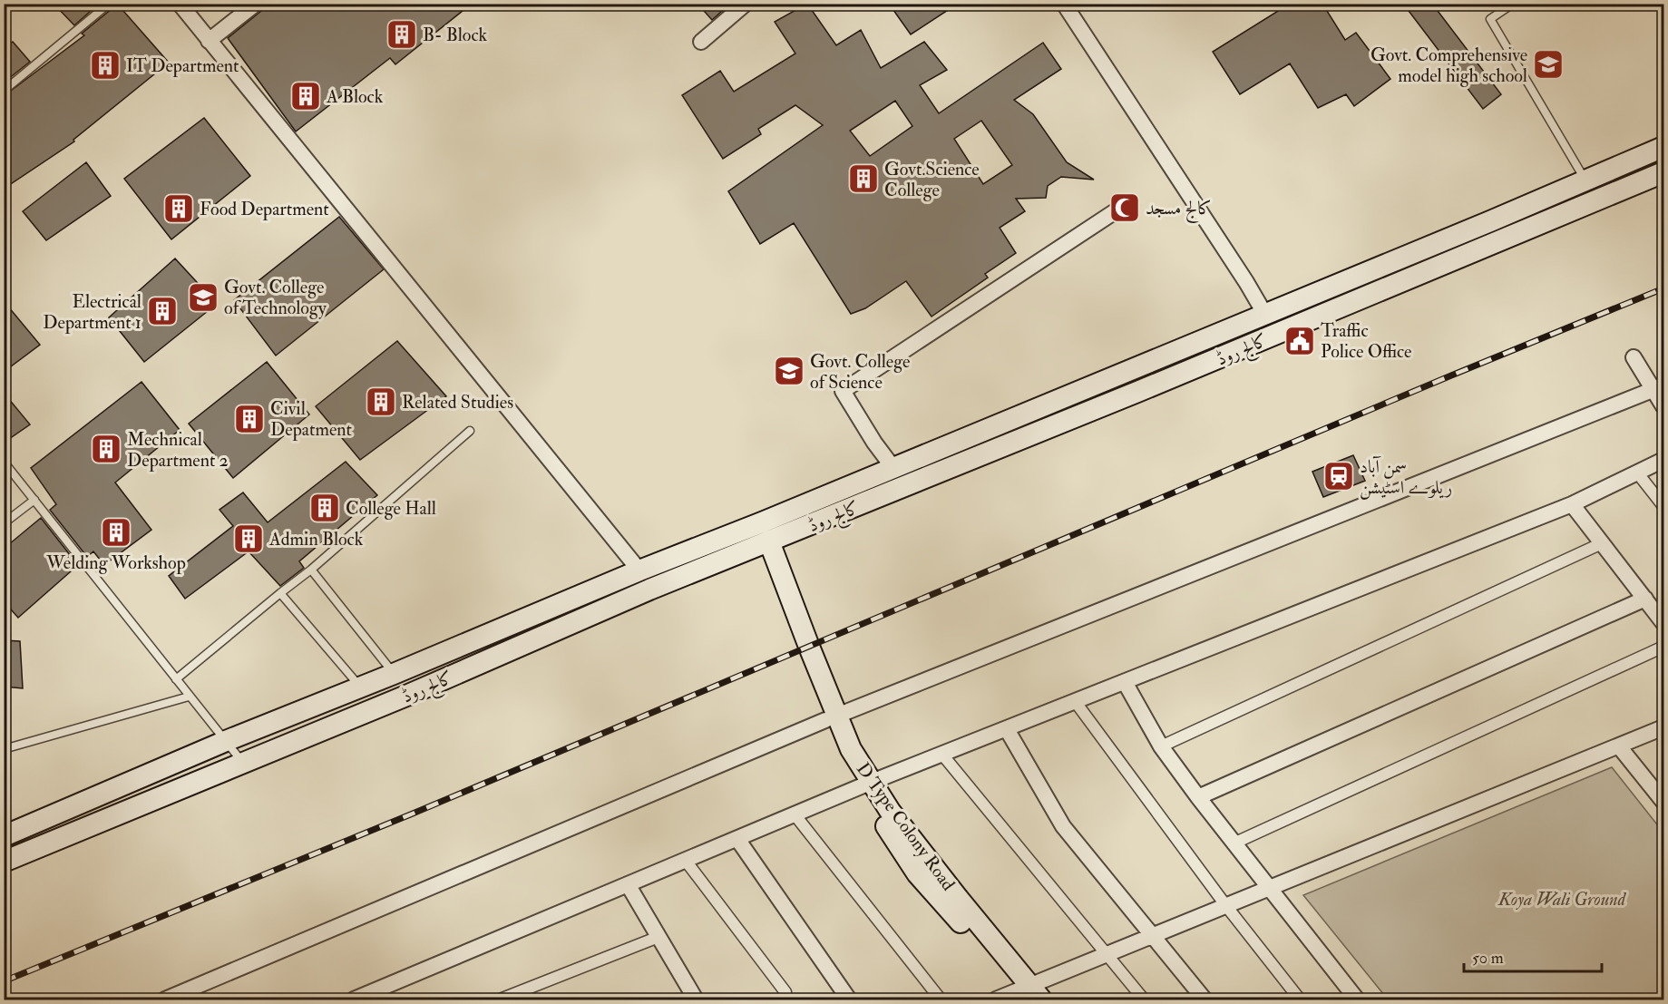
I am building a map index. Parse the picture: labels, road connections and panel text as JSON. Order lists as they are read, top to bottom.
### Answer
{
  "streets": {
    "main road": ["کالج روڈ", "D Type Colony Road"]
  },
  "crossings": [
    ["کالج روڈ", "D Type Colony Road"]
  ],
  "parks": ["Koya Wali Ground"],
  "places": {
    "building": [
      "B- Block",
      "IT Department",
      "A Block",
      "Govt.Science College",
      "Food Department",
      "Electrical Department 1",
      "Related Studies",
      "Civil Depatment",
      "Mechnical Department 2",
      "College Hall",
      "Welding Workshop",
      "Admin Block"
    ],
    "school or university": ["Govt. Comprehensive model high school", "Govt. College of Technology", "Govt. College of Science"],
    "mosque": ["کالج مسجد"],
    "public building": ["Traffic Police Office"],
    "station": ["سمن آباد ریلوے اسٹیشن"]
  },
  "scale_bar": "50 m"
}
